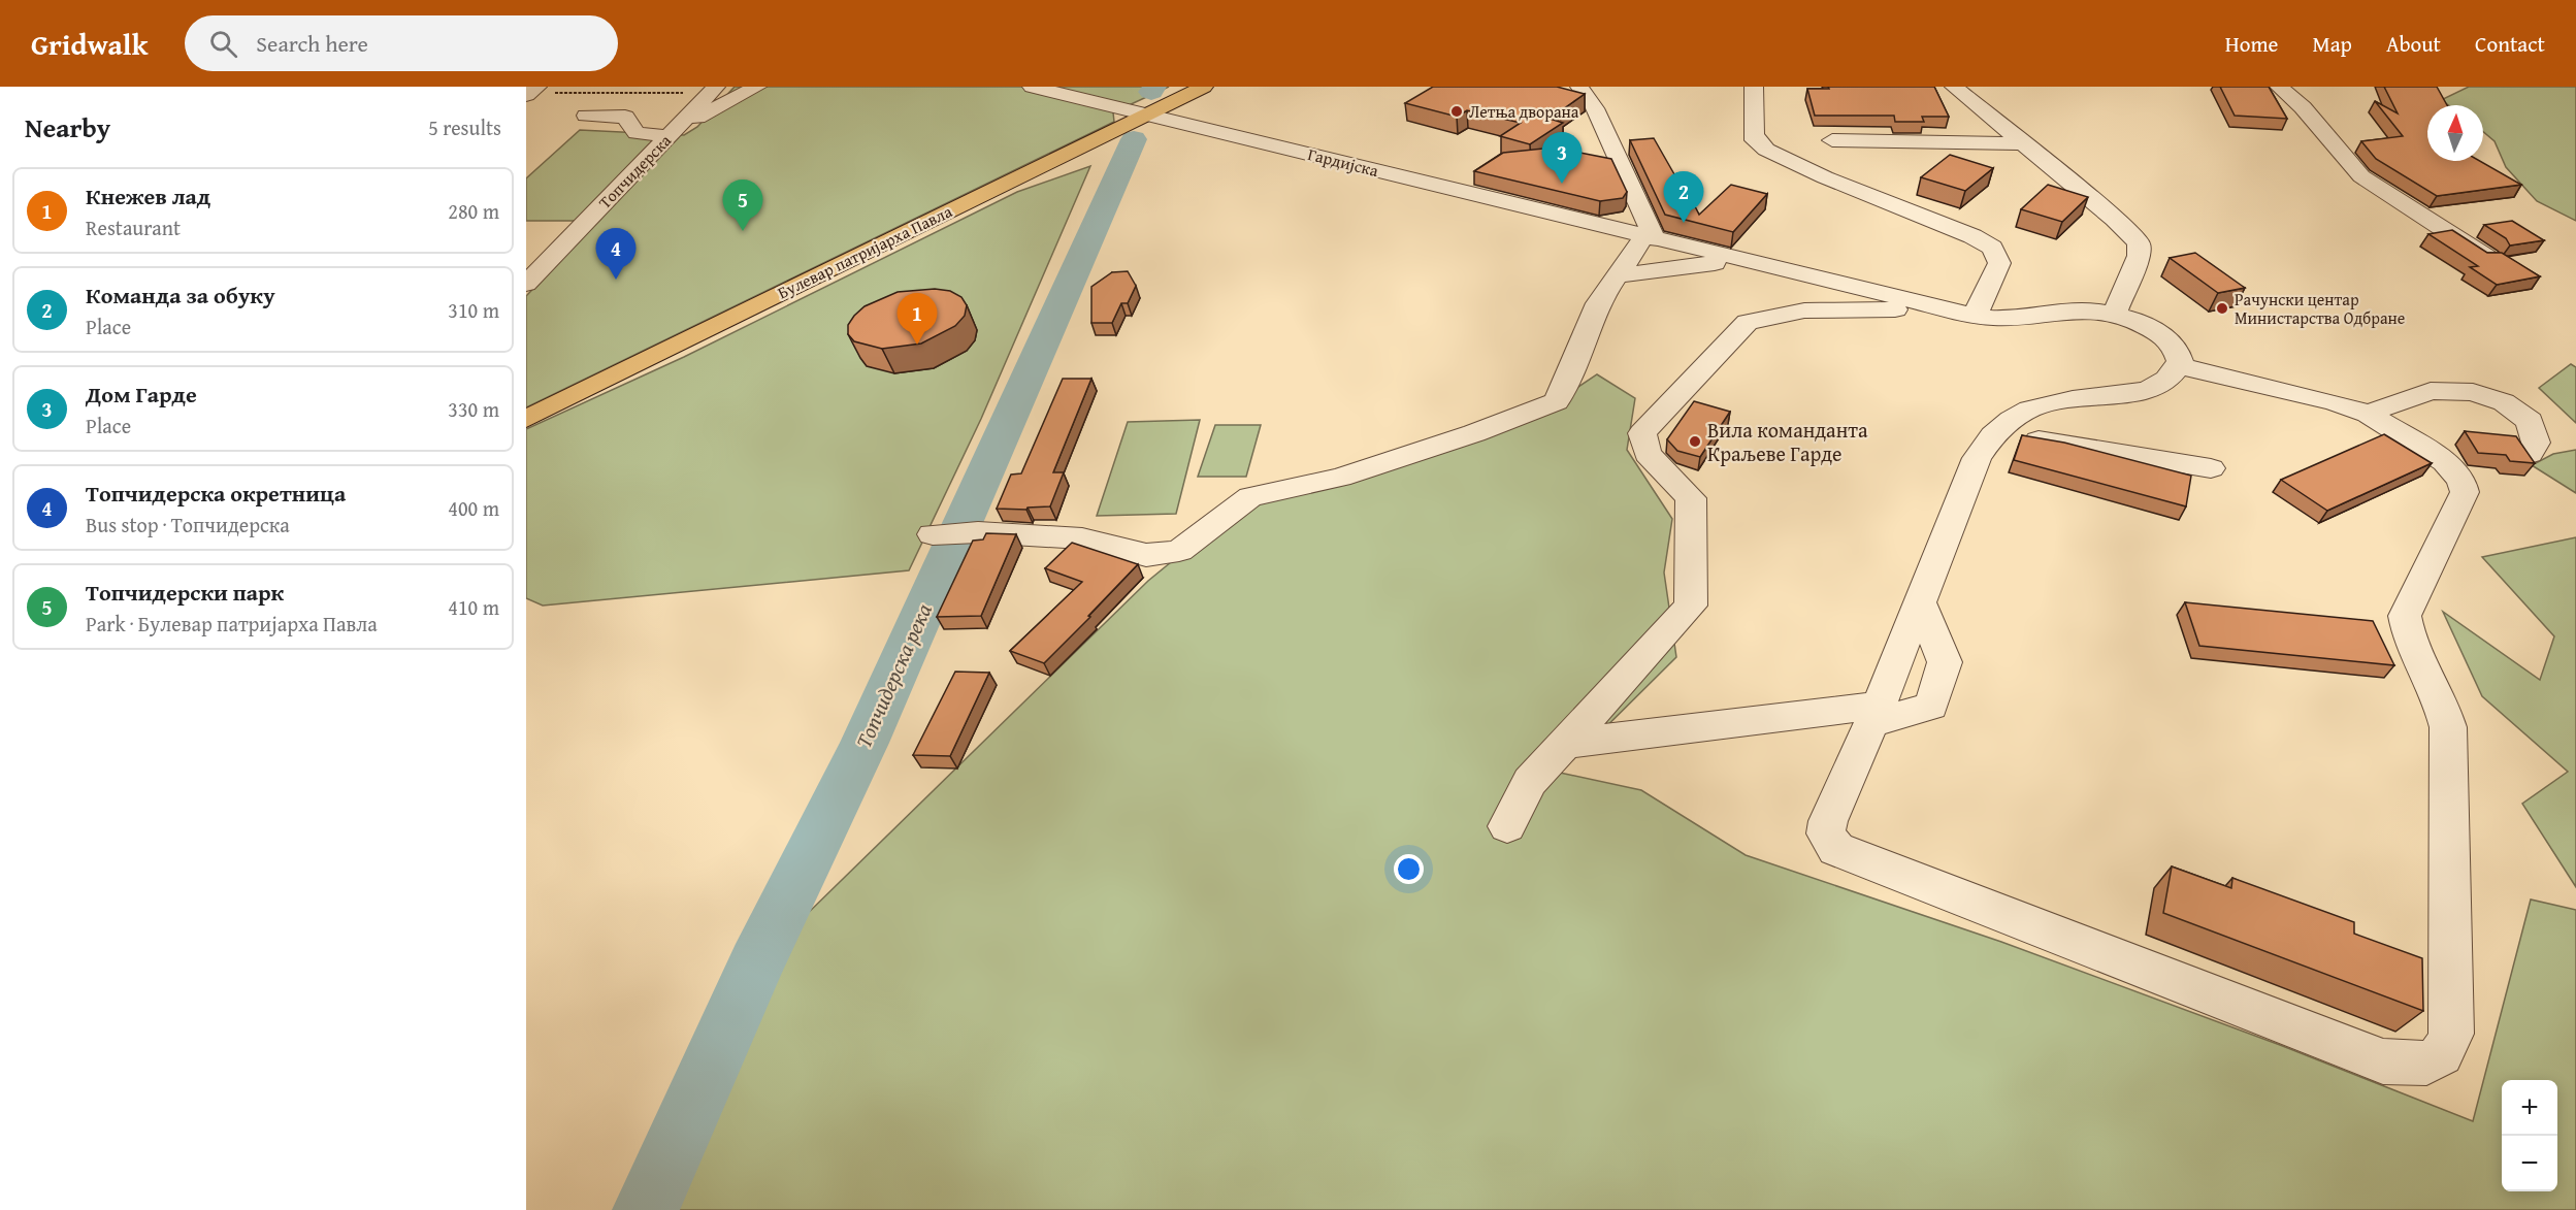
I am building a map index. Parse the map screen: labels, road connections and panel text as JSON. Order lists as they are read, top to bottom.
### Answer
{
  "streets": {
    "main road": ["Булевар патријарха Павла"],
    "street": ["Гардијска", "Топчидерска"]
  },
  "crossings": [
    ["Гардијска", "Булевар патријарха Павла"]
  ],
  "water": ["Топчидерска река"],
  "places": ["Летња дворана", "Рачунски центар Министарства Одбране", "Вила команданта Краљеве Гарде"],
  "north": "top",
  "page": {
    "header": "Gridwalk",
    "search": "Search here",
    "nav": [
      "Home",
      "Map",
      "About",
      "Contact"
    ],
    "heading": ["Nearby", "5 results"],
    "pins": [
      "3",
      "2",
      "5",
      "4",
      "1"
    ],
    "list": [
      {
        "mark": "1",
        "name": "Кнежев лад",
        "note": "Restaurant",
        "value": "280 m"
      },
      {
        "mark": "2",
        "name": "Команда за обуку",
        "note": "Place",
        "value": "310 m"
      },
      {
        "mark": "3",
        "name": "Дом Гарде",
        "note": "Place",
        "value": "330 m"
      },
      {
        "mark": "4",
        "name": "Топчидерска окретница",
        "note": "Bus stop · Топчидерска",
        "value": "400 m"
      },
      {
        "mark": "5",
        "name": "Топчидерски парк",
        "note": "Park · Булевар патријарха Павла",
        "value": "410 m"
      }
    ],
    "map_buttons": ["+", "−"]
  }
}
